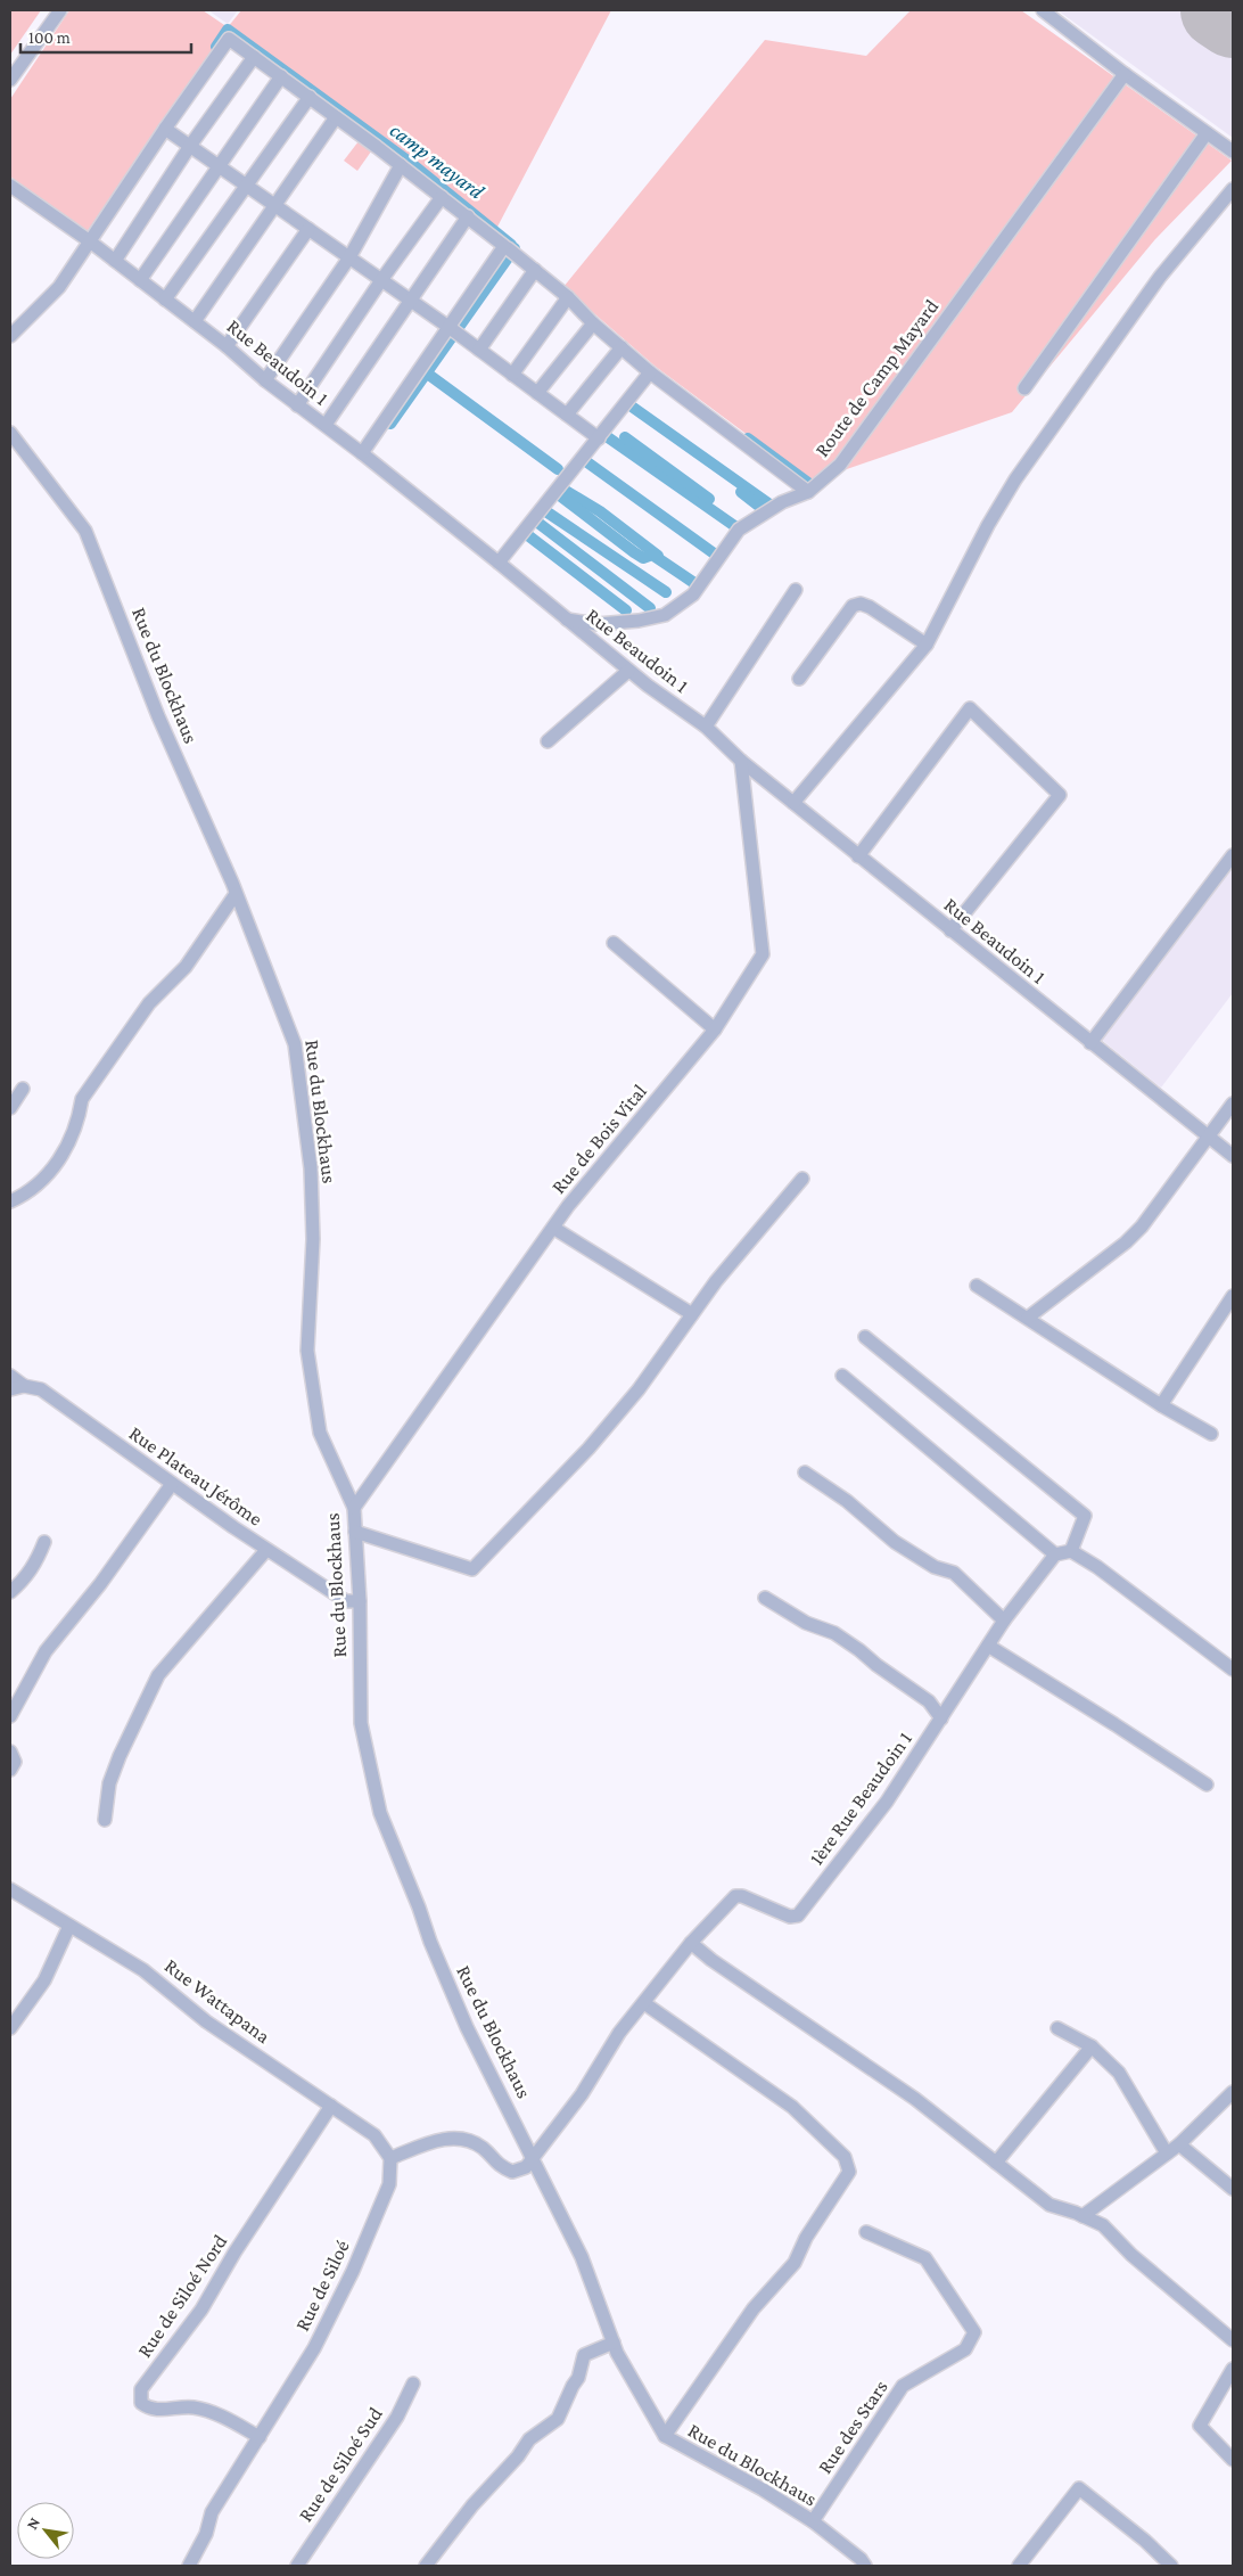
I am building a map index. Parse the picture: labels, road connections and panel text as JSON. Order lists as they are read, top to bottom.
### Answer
{
  "streets": {
    "street": [
      "Rue Beaudoin 1",
      "Route de Camp Mayard",
      "Rue du Blockhaus",
      "Rue de Bois Vital",
      "Rue Plateau Jérôme",
      "1ère Rue Beaudoin 1",
      "Rue Wattapana",
      "Rue de Siloé",
      "Rue de Siloé Nord",
      "Rue des Stars",
      "Rue de Siloé Sud"
    ]
  },
  "crossings": [
    ["Rue Beaudoin 1", "Route de Camp Mayard"],
    ["Rue Beaudoin 1", "Rue de Bois Vital"],
    ["Rue du Blockhaus", "Rue de Bois Vital"],
    ["Rue du Blockhaus", "Rue Plateau Jérôme"],
    ["Rue du Blockhaus", "1ère Rue Beaudoin 1"],
    ["Rue du Blockhaus", "Rue des Stars"],
    ["Rue Wattapana", "Rue de Siloé"],
    ["Rue Wattapana", "Rue de Siloé Nord"],
    ["Rue de Siloé", "Rue de Siloé Nord"]
  ],
  "water": ["camp mayard"],
  "scale_bar": "100 m",
  "north": "top left"
}
